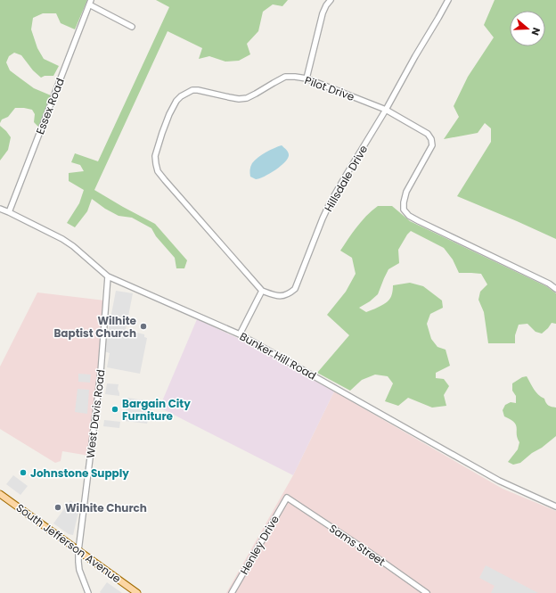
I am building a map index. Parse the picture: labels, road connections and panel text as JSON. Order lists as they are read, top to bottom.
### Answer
{
  "streets": {
    "main road": ["South Jefferson Avenue"],
    "street": [
      "Pilot Drive",
      "Essex Road",
      "Hillsdale Drive",
      "Bunker Hill Road",
      "West Davis Road",
      "Henley Drive",
      "Sams Street"
    ]
  },
  "crossings": [
    ["Pilot Drive", "Hillsdale Drive"],
    ["Essex Road", "Bunker Hill Road"],
    ["Bunker Hill Road", "West Davis Road"],
    ["West Davis Road", "South Jefferson Avenue"],
    ["Henley Drive", "Sams Street"]
  ],
  "places": [
    "Wilhite Baptist Church",
    "Bargain City Furniture",
    "Johnstone Supply",
    "Wilhite Church"
  ],
  "north": "right"
}
